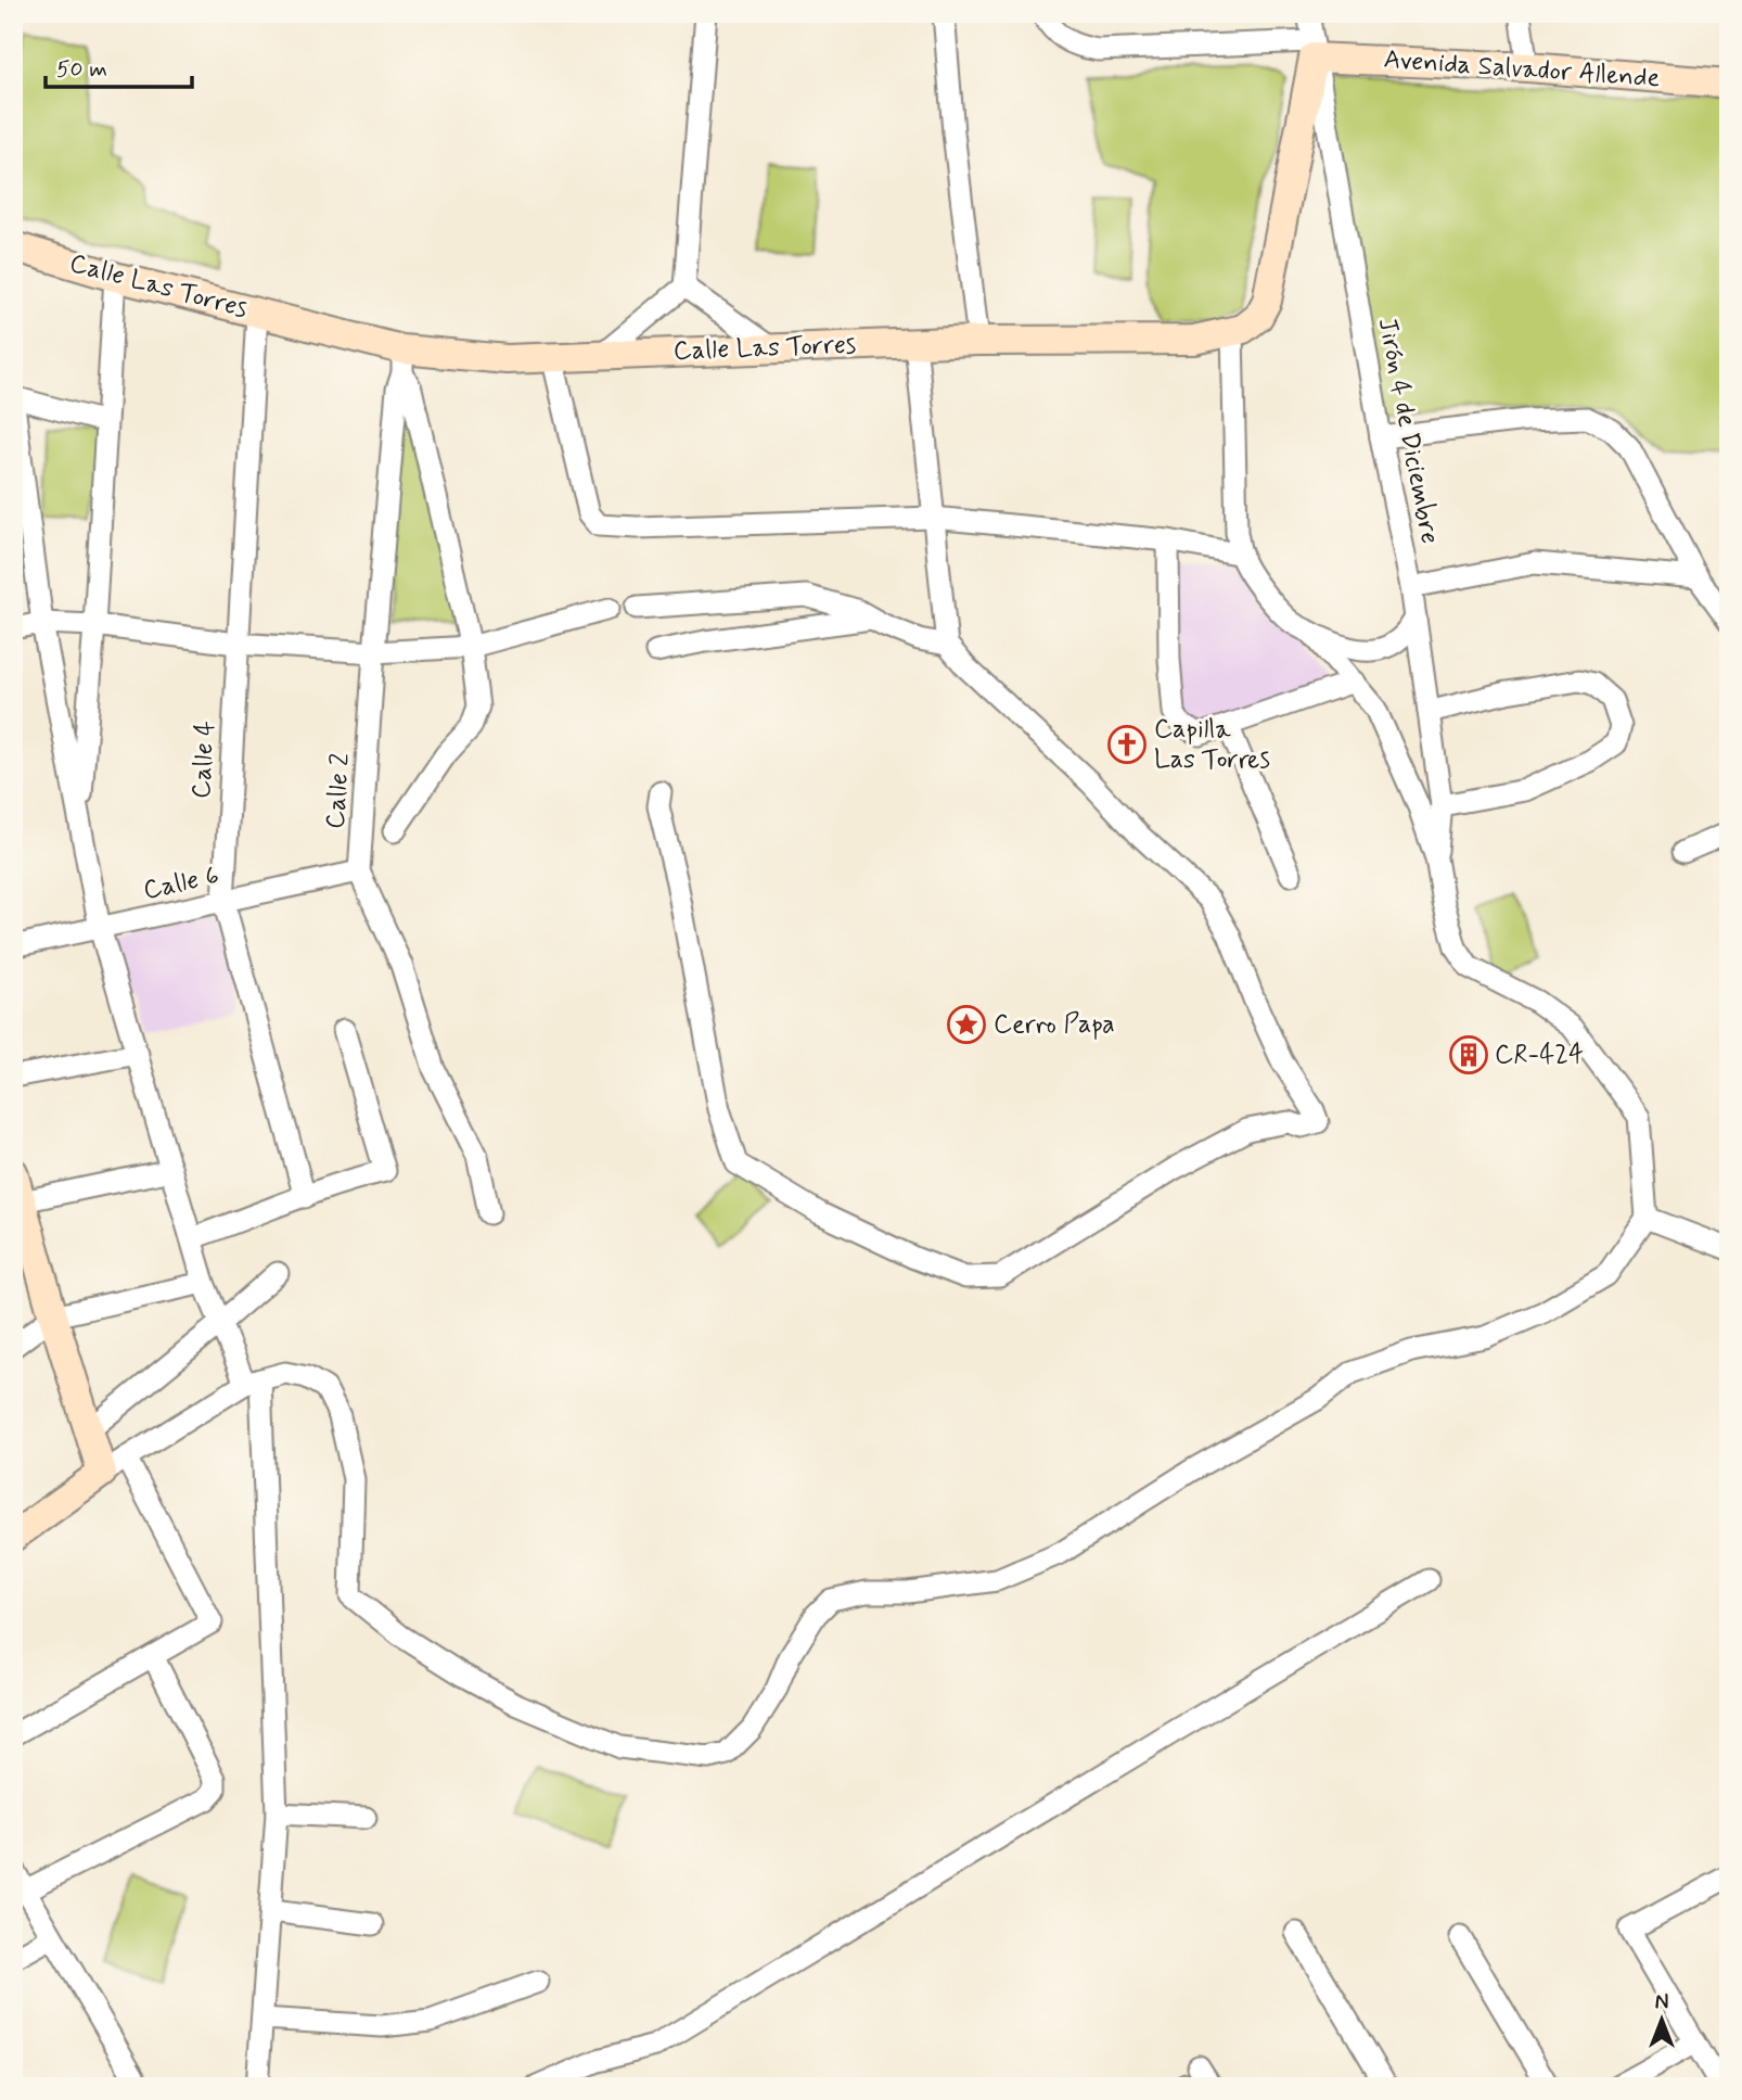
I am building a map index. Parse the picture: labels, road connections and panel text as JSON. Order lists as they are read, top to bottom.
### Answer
{
  "streets": {
    "street": [
      "Avenida Salvador Allende",
      "Calle Las Torres",
      "Jirón 4 de Diciembre",
      "Calle 4",
      "Calle 2",
      "Calle 6"
    ]
  },
  "crossings": [
    ["Avenida Salvador Allende", "Calle Las Torres"],
    ["Avenida Salvador Allende", "Jirón 4 de Diciembre"],
    ["Calle Las Torres", "Jirón 4 de Diciembre"],
    ["Calle Las Torres", "Calle 4"],
    ["Calle Las Torres", "Calle 2"],
    ["Calle 4", "Calle 6"],
    ["Calle 2", "Calle 6"]
  ],
  "places": {
    "church": ["Capilla Las Torres"],
    "place": ["Cerro Papa"],
    "building": ["CR-424"]
  },
  "scale_bar": "50 m",
  "north": "top"
}
